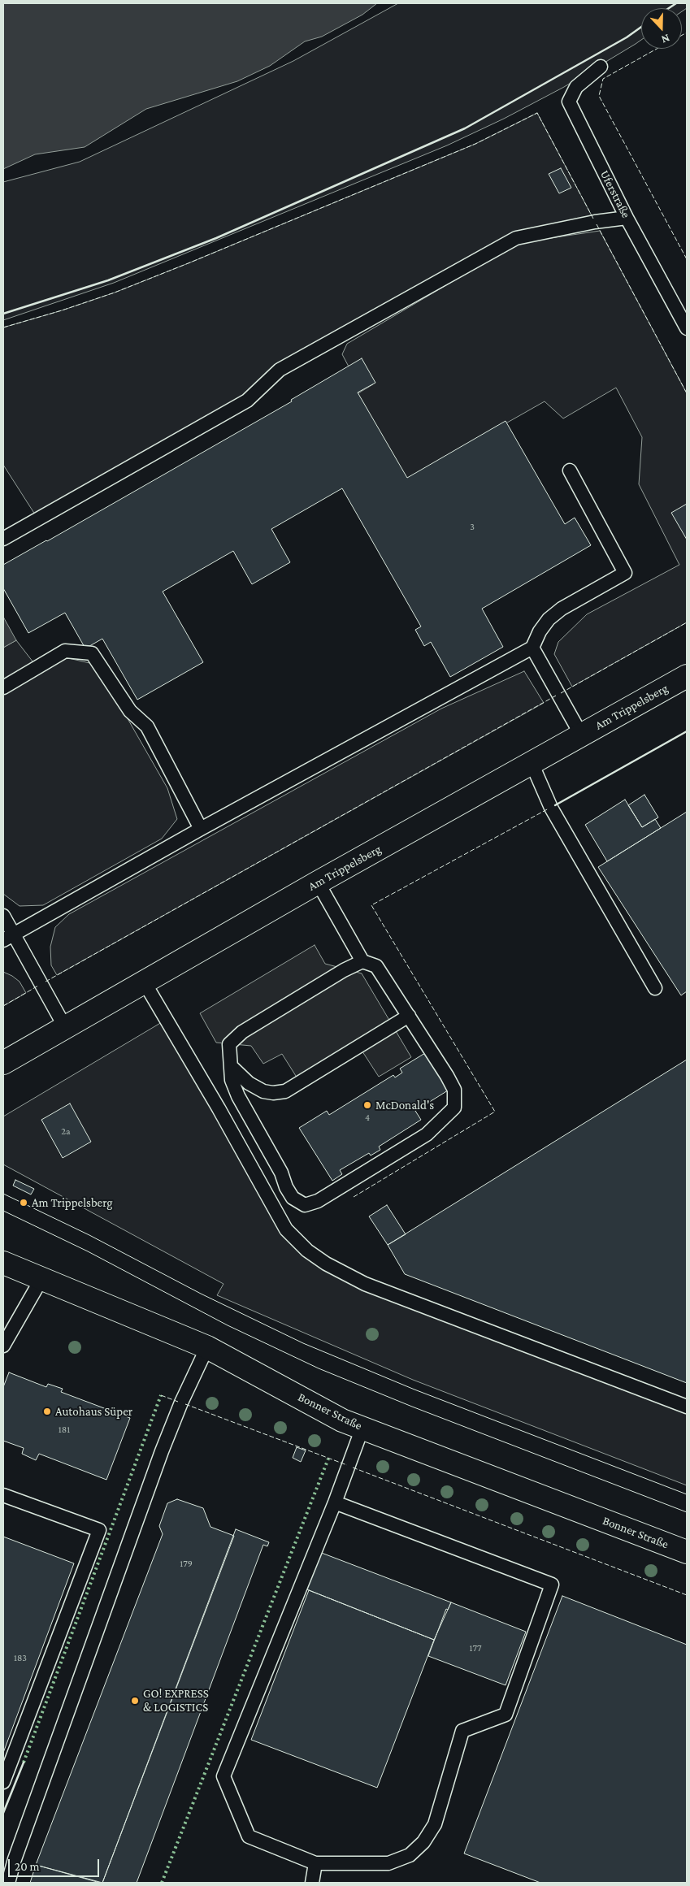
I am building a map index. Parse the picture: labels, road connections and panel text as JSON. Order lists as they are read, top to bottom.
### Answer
{
  "streets": {
    "street": ["Am Trippelsberg", "Bonner Straße"],
    "lane": ["Uferstraße"]
  },
  "places": [
    "McDonald's",
    "Am Trippelsberg",
    "Autohaus Süper",
    "GO! EXPRESS & LOGISTICS"
  ],
  "house_numbers": [
    "3",
    "4",
    "2a",
    "181",
    "179",
    "177",
    "183"
  ],
  "scale_bar": "20 m",
  "north": "bottom"
}
